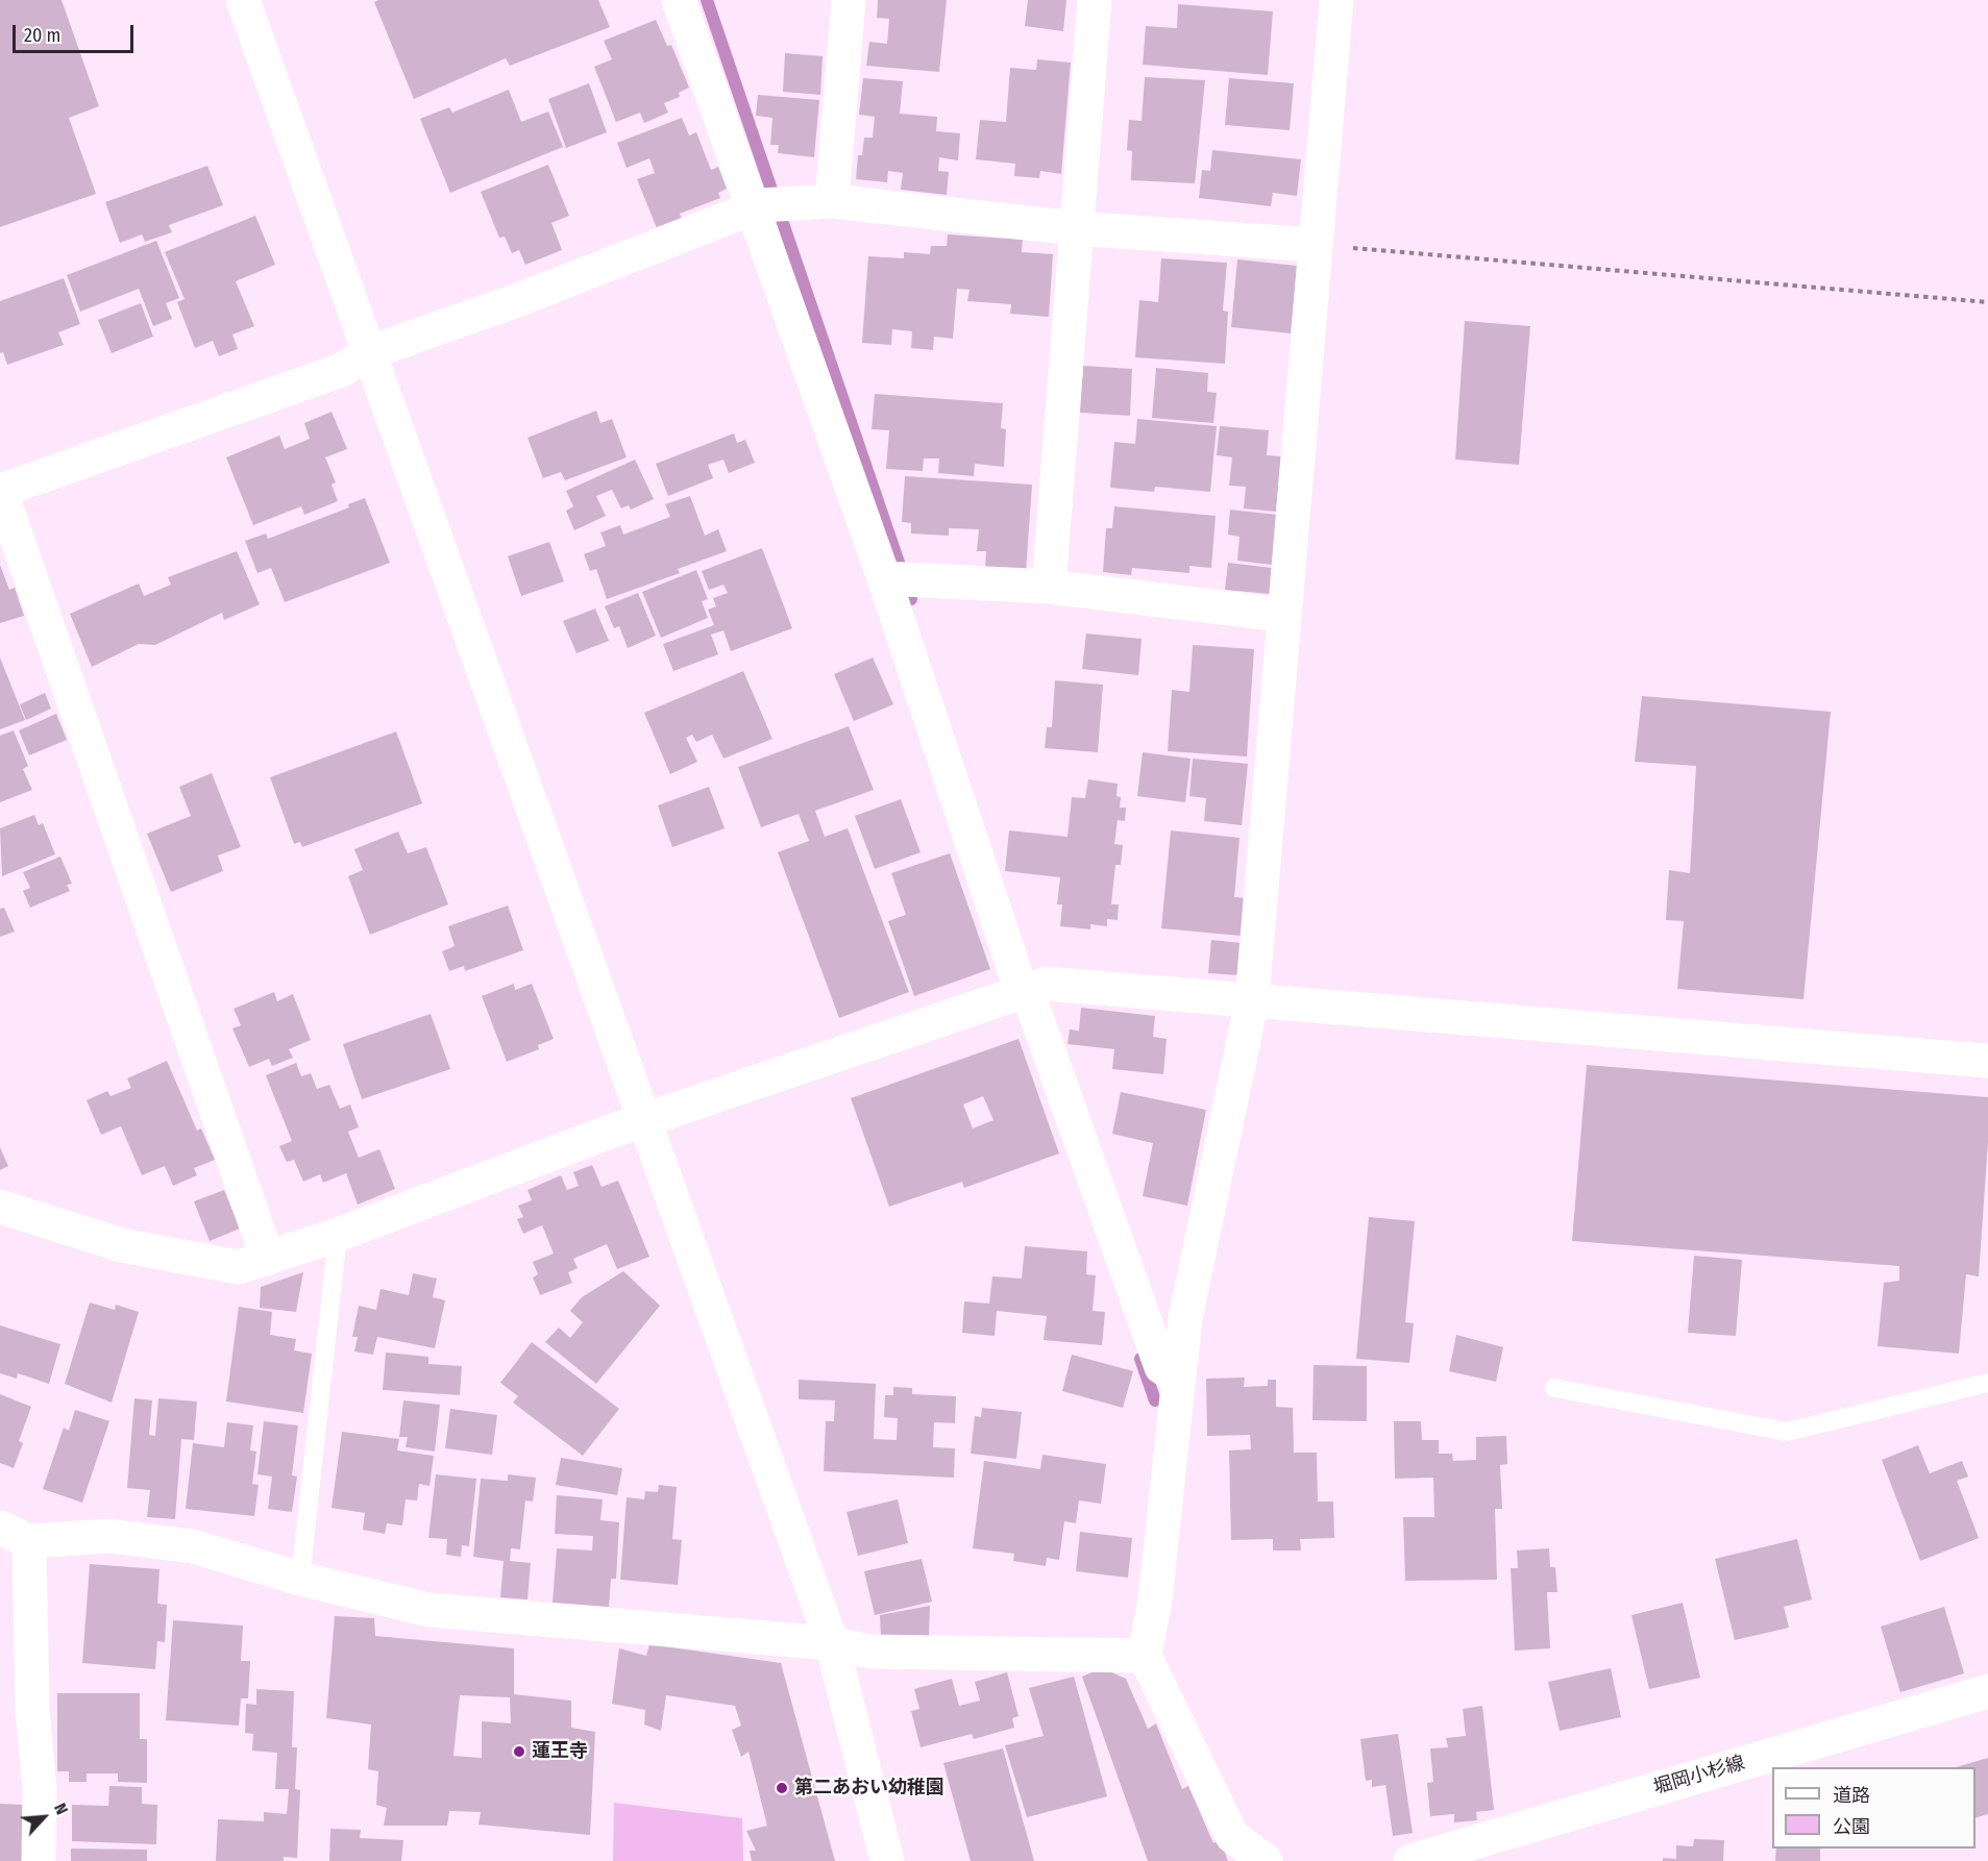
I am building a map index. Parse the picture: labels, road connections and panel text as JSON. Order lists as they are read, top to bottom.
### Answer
{
  "streets": {
    "street": ["堀岡小杉線"]
  },
  "places": ["蓮王寺", "第二あおい幼稚園"],
  "legend": ["道路", "公園"],
  "scale_bar": "20 m",
  "north": "top right"
}
